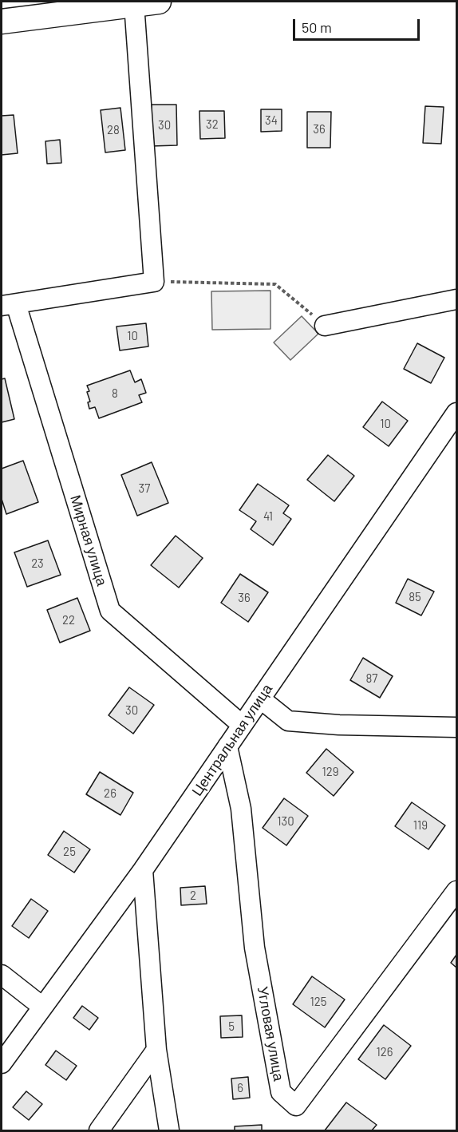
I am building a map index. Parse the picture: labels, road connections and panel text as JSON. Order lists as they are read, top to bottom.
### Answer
{
  "streets": {
    "street": ["Мирная улица", "Центральная улица", "Угловая улица"]
  },
  "crossings": [
    ["Мирная улица", "Центральная улица"],
    ["Центральная улица", "Угловая улица"]
  ],
  "house_numbers": [
    "34",
    "32",
    "30",
    "36",
    "28",
    "10",
    "8",
    "10",
    "37",
    "41",
    "23",
    "85",
    "36",
    "22",
    "87",
    "30",
    "129",
    "26",
    "130",
    "119",
    "25",
    "2",
    "125",
    "5",
    "126",
    "6"
  ],
  "scale_bar": "50 m"
}
